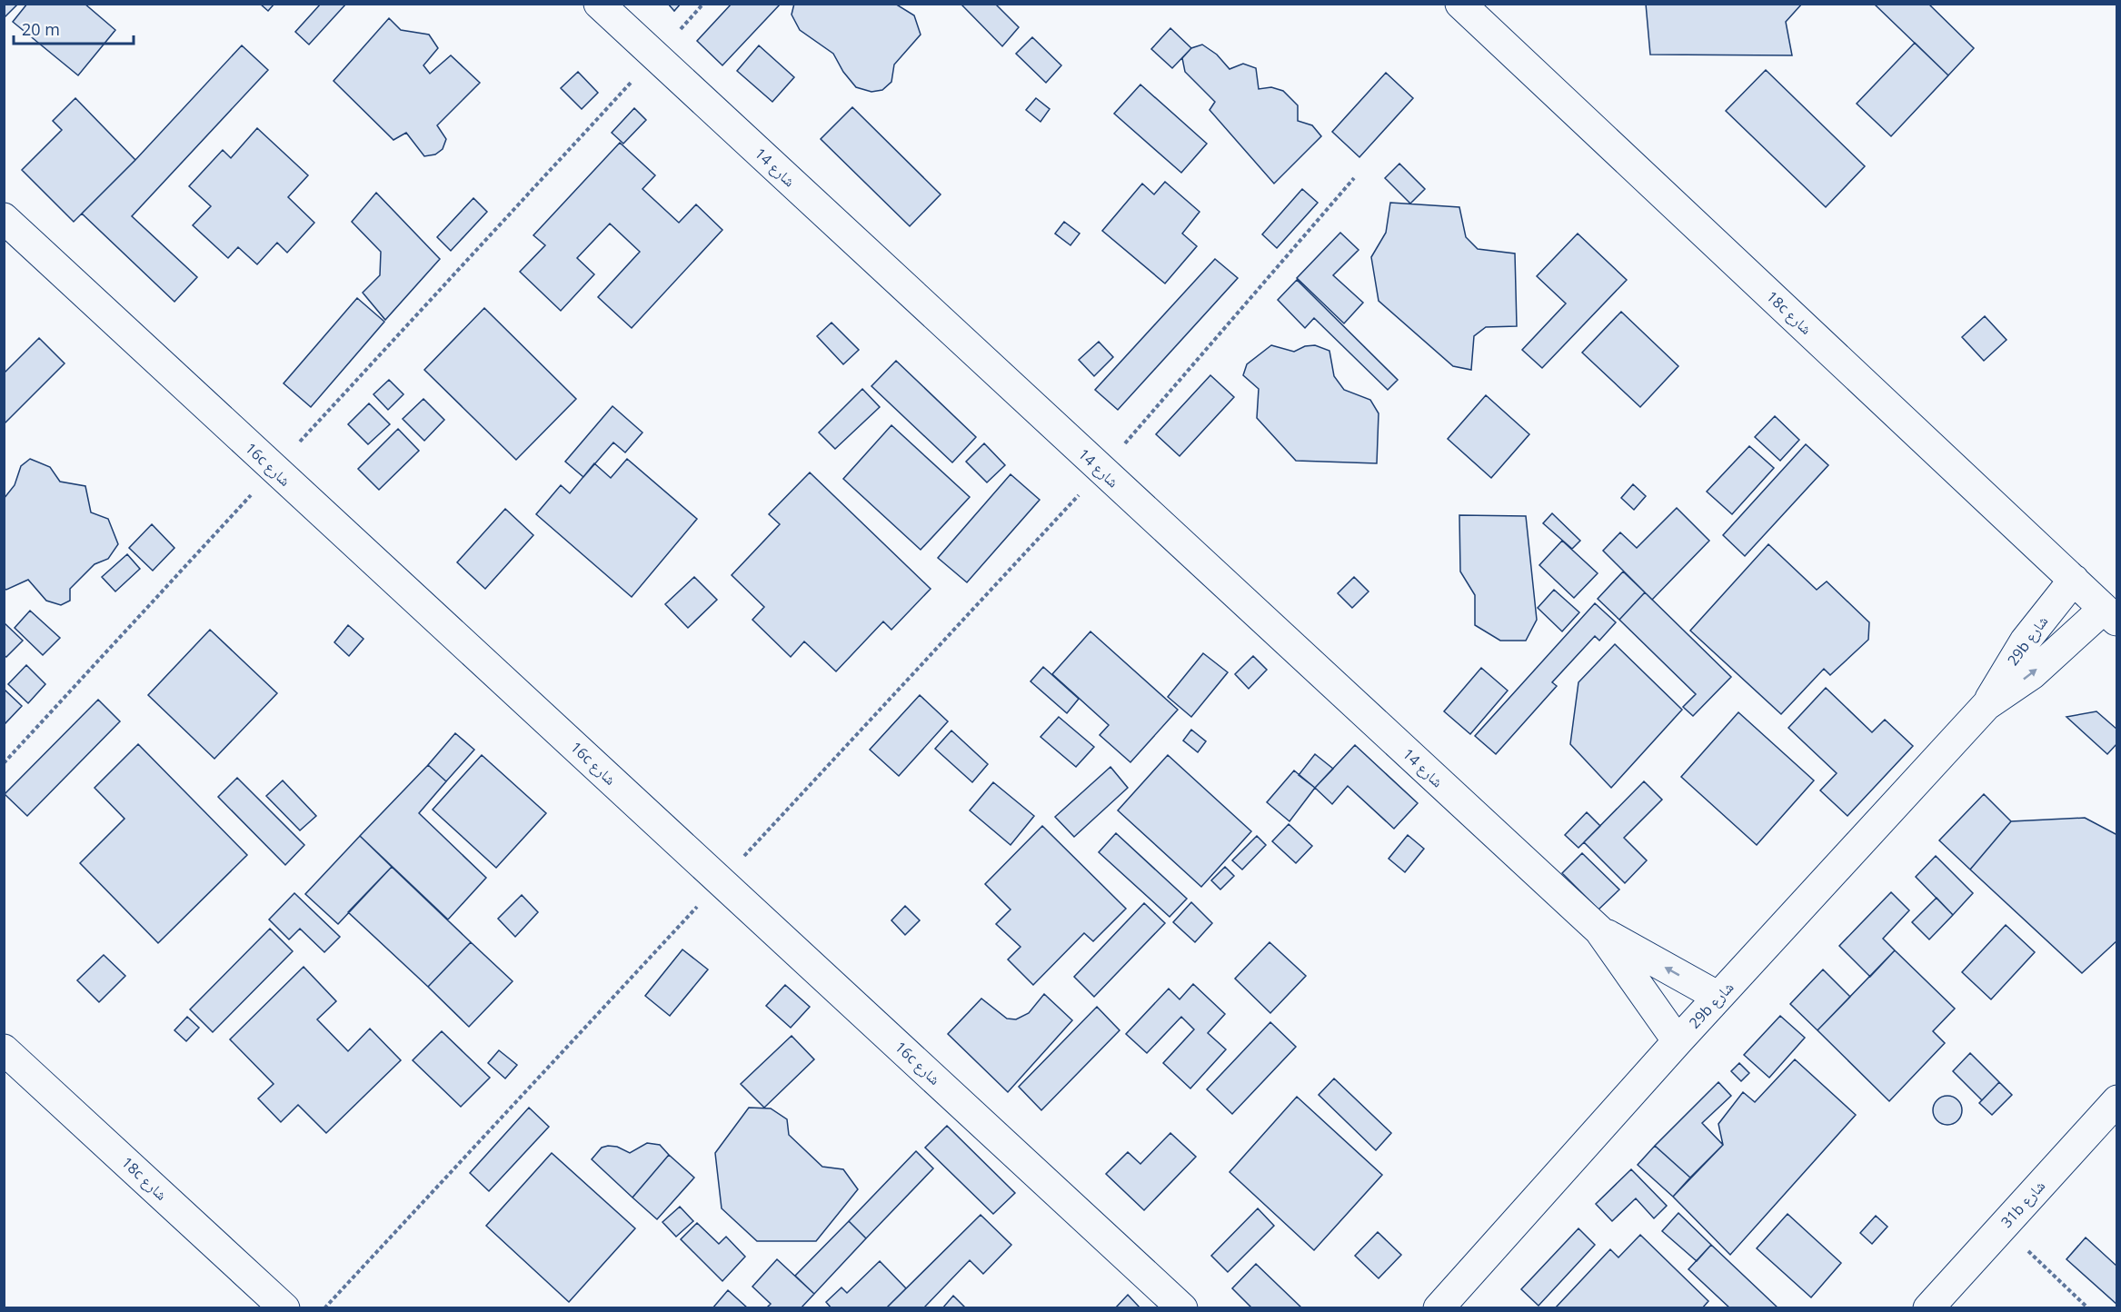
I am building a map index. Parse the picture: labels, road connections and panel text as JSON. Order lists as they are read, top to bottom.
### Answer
{
  "streets": {
    "street": [
      "شارع 14",
      "18c شارع",
      "16c شارع",
      "29b شارع",
      "31b شارع"
    ]
  },
  "crossings": [
    ["شارع 14", "29b شارع"],
    ["18c شارع", "29b شارع"]
  ],
  "scale_bar": "20 m"
}
